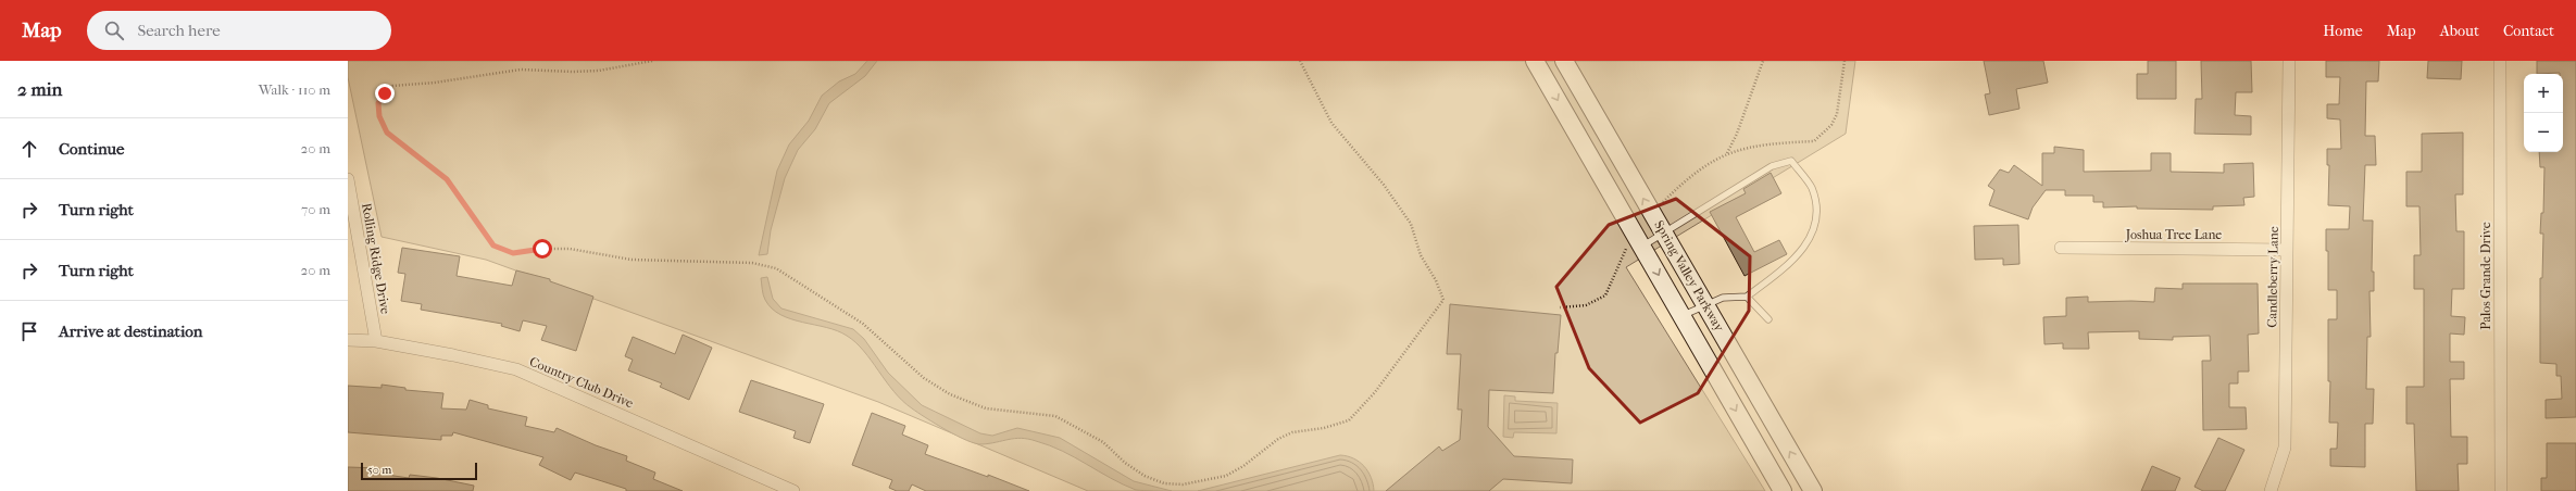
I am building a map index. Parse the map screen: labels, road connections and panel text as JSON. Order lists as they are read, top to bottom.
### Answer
{
  "streets": {
    "street": [
      "Joshua Tree Lane",
      "Rolling Ridge Drive",
      "Spring Valley Parkway",
      "Palos Grande Drive",
      "Candleberry Lane",
      "Country Club Drive"
    ]
  },
  "crossings": [
    ["Joshua Tree Lane", "Candleberry Lane"],
    ["Rolling Ridge Drive", "Country Club Drive"]
  ],
  "scale_bar": "50 m",
  "page": {
    "header": "Map",
    "search": "Search here",
    "nav": [
      "Home",
      "Map",
      "About",
      "Contact"
    ],
    "heading": ["2 min", "Walk · 110 m"],
    "map_buttons": ["+", "−"],
    "list": [
      ["Continue", "20 m"],
      ["Turn right", "70 m"],
      ["Turn right", "20 m"],
      "Arrive at destination"
    ],
    "scale": "50 m"
  }
}
